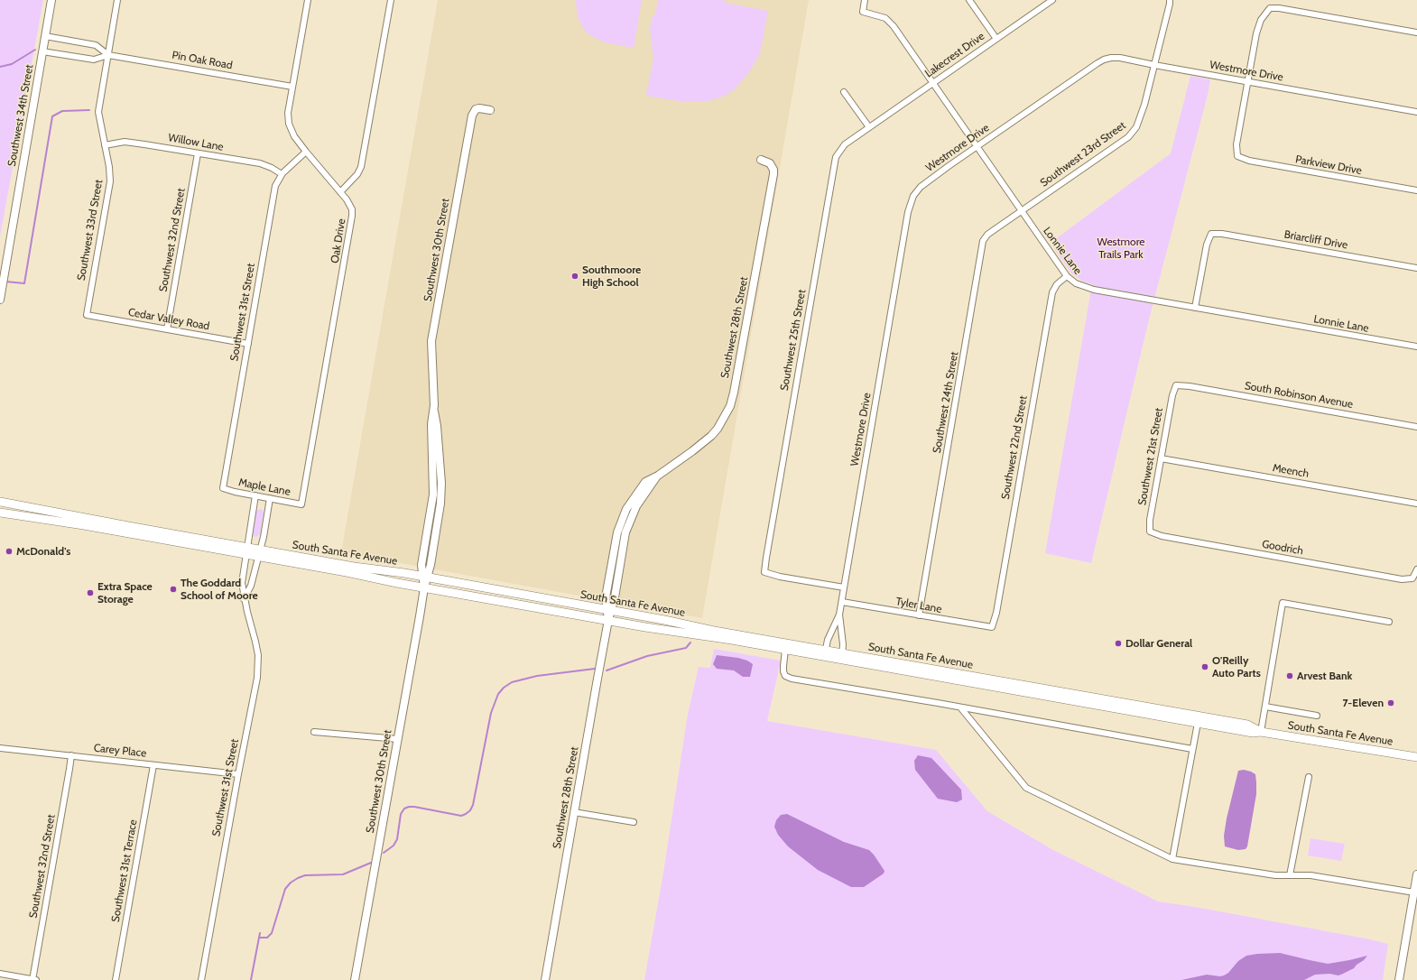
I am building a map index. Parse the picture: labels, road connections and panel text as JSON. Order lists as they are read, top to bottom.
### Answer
{
  "streets": {
    "main road": ["South Santa Fe Avenue"],
    "street": [
      "Lakecrest Drive",
      "Pin Oak Road",
      "Westmore Drive",
      "Southwest 34th Street",
      "Willow Lane",
      "Southwest 23rd Street",
      "Parkview Drive",
      "Southwest 33rd Street",
      "Southwest 32nd Street",
      "Briarcliff Drive",
      "Oak Drive",
      "Southwest 30th Street",
      "Lonnie Lane",
      "Southwest 31st Street",
      "Cedar Valley Road",
      "Southwest 28th Street",
      "Southwest 25th Street",
      "South Robinson Avenue",
      "Southwest 24th Street",
      "Southwest 22nd Street",
      "Southwest 21st Street",
      "Meench",
      "Maple Lane",
      "Goodrich",
      "Tyler Lane",
      "Carey Place",
      "Southwest 31st Terrace"
    ]
  },
  "crossings": [
    ["Lakecrest Drive", "Lonnie Lane"],
    ["Lakecrest Drive", "Southwest 25th Street"],
    ["Pin Oak Road", "Southwest 34th Street"],
    ["Pin Oak Road", "Southwest 33rd Street"],
    ["Pin Oak Road", "Oak Drive"],
    ["Westmore Drive", "Southwest 23rd Street"],
    ["Westmore Drive", "Parkview Drive"],
    ["Westmore Drive", "Lonnie Lane"],
    ["Westmore Drive", "Southwest 25th Street"],
    ["Westmore Drive", "South Santa Fe Avenue"],
    ["Westmore Drive", "Tyler Lane"],
    ["Willow Lane", "Southwest 33rd Street"],
    ["Willow Lane", "Southwest 32nd Street"],
    ["Willow Lane", "Southwest 31st Street"],
    ["Southwest 23rd Street", "Lonnie Lane"],
    ["Southwest 23rd Street", "Southwest 24th Street"],
    ["Southwest 33rd Street", "Cedar Valley Road"],
    ["Southwest 32nd Street", "Cedar Valley Road"],
    ["Southwest 32nd Street", "Carey Place"],
    ["Briarcliff Drive", "Lonnie Lane"],
    ["Oak Drive", "Southwest 31st Street"],
    ["Oak Drive", "Maple Lane"],
    ["Southwest 30th Street", "South Santa Fe Avenue"],
    ["Lonnie Lane", "Southwest 24th Street"],
    ["Lonnie Lane", "Southwest 22nd Street"],
    ["Southwest 31st Street", "Cedar Valley Road"],
    ["Southwest 31st Street", "Maple Lane"],
    ["Southwest 31st Street", "South Santa Fe Avenue"],
    ["Southwest 31st Street", "Carey Place"],
    ["Southwest 28th Street", "South Santa Fe Avenue"],
    ["South Robinson Avenue", "Southwest 21st Street"],
    ["Southwest 24th Street", "Tyler Lane"],
    ["Southwest 22nd Street", "Tyler Lane"],
    ["Southwest 21st Street", "Meench"],
    ["Southwest 21st Street", "Goodrich"],
    ["Carey Place", "Southwest 31st Terrace"]
  ],
  "parks": ["Westmore Trails Park"],
  "places": [
    "Southmoore High School",
    "McDonald's",
    "The Goddard School of Moore",
    "Extra Space Storage",
    "Dollar General",
    "O'Reilly Auto Parts",
    "Arvest Bank",
    "7-Eleven"
  ]
}
